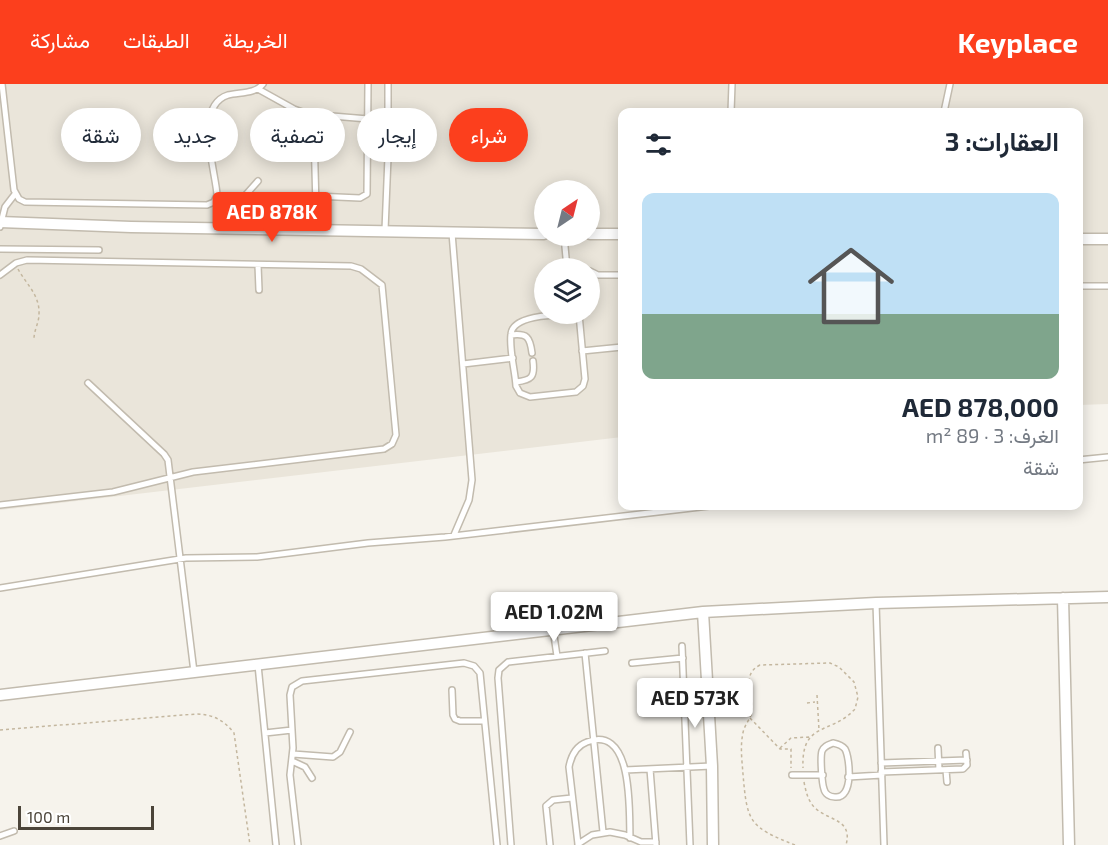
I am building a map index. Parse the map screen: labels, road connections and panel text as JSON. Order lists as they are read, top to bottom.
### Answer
{
  "scale_bar": "100 m",
  "north": "top right",
  "page": {
    "header": "Keyplace",
    "nav": ["الخريطة", "الطبقات", "مشاركة"],
    "chip": [
      "شراء",
      "إيجار",
      "تصفية",
      "جديد",
      "شقة"
    ],
    "heading": "العقارات: 3",
    "list": [
      {
        "name": "AED 878,000",
        "note": "الغرف: 3 · 89 m² · شقة"
      }
    ],
    "price": ["AED 878K", "AED 1.02M", "AED 573K"],
    "scale": "100 m"
  }
}
